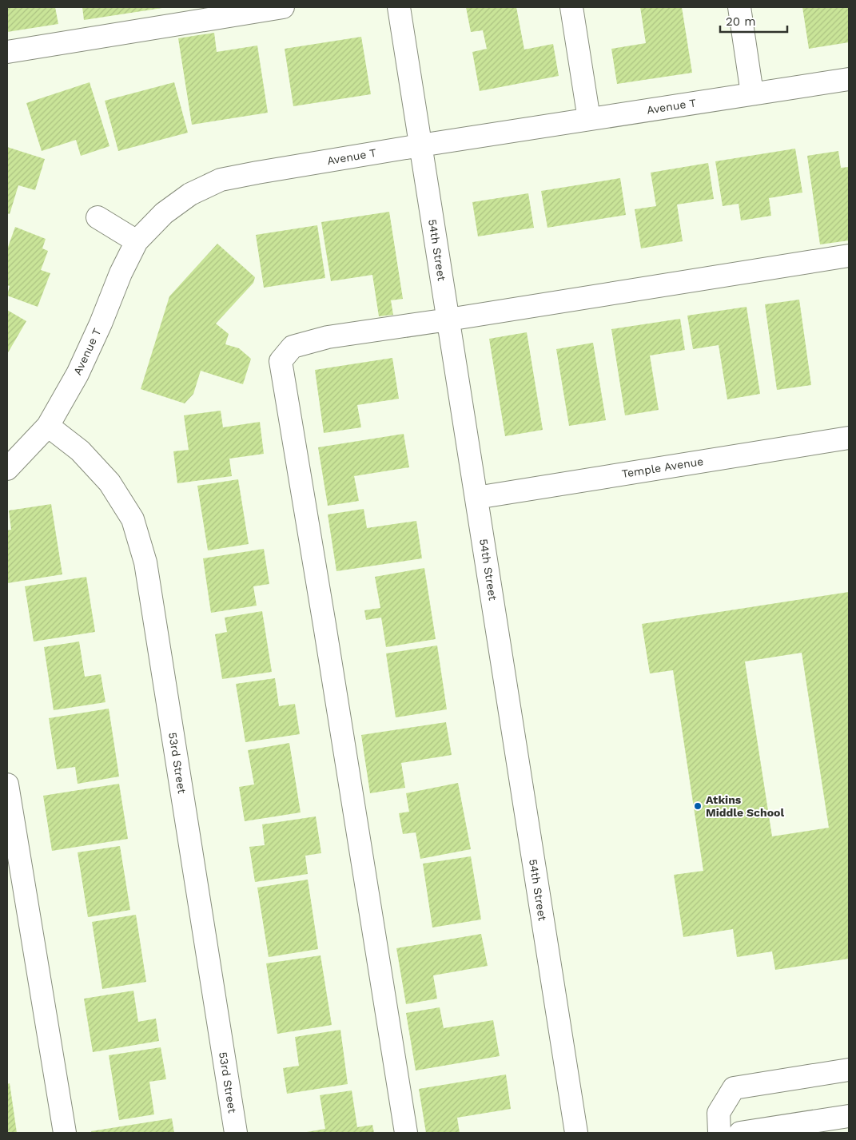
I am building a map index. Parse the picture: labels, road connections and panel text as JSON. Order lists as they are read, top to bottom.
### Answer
{
  "streets": {
    "street": [
      "Avenue T",
      "54th Street",
      "Temple Avenue",
      "53rd Street"
    ]
  },
  "crossings": [
    ["Avenue T", "54th Street"],
    ["Avenue T", "53rd Street"],
    ["54th Street", "Temple Avenue"]
  ],
  "places": ["Atkins Middle School"],
  "scale_bar": "20 m"
}
